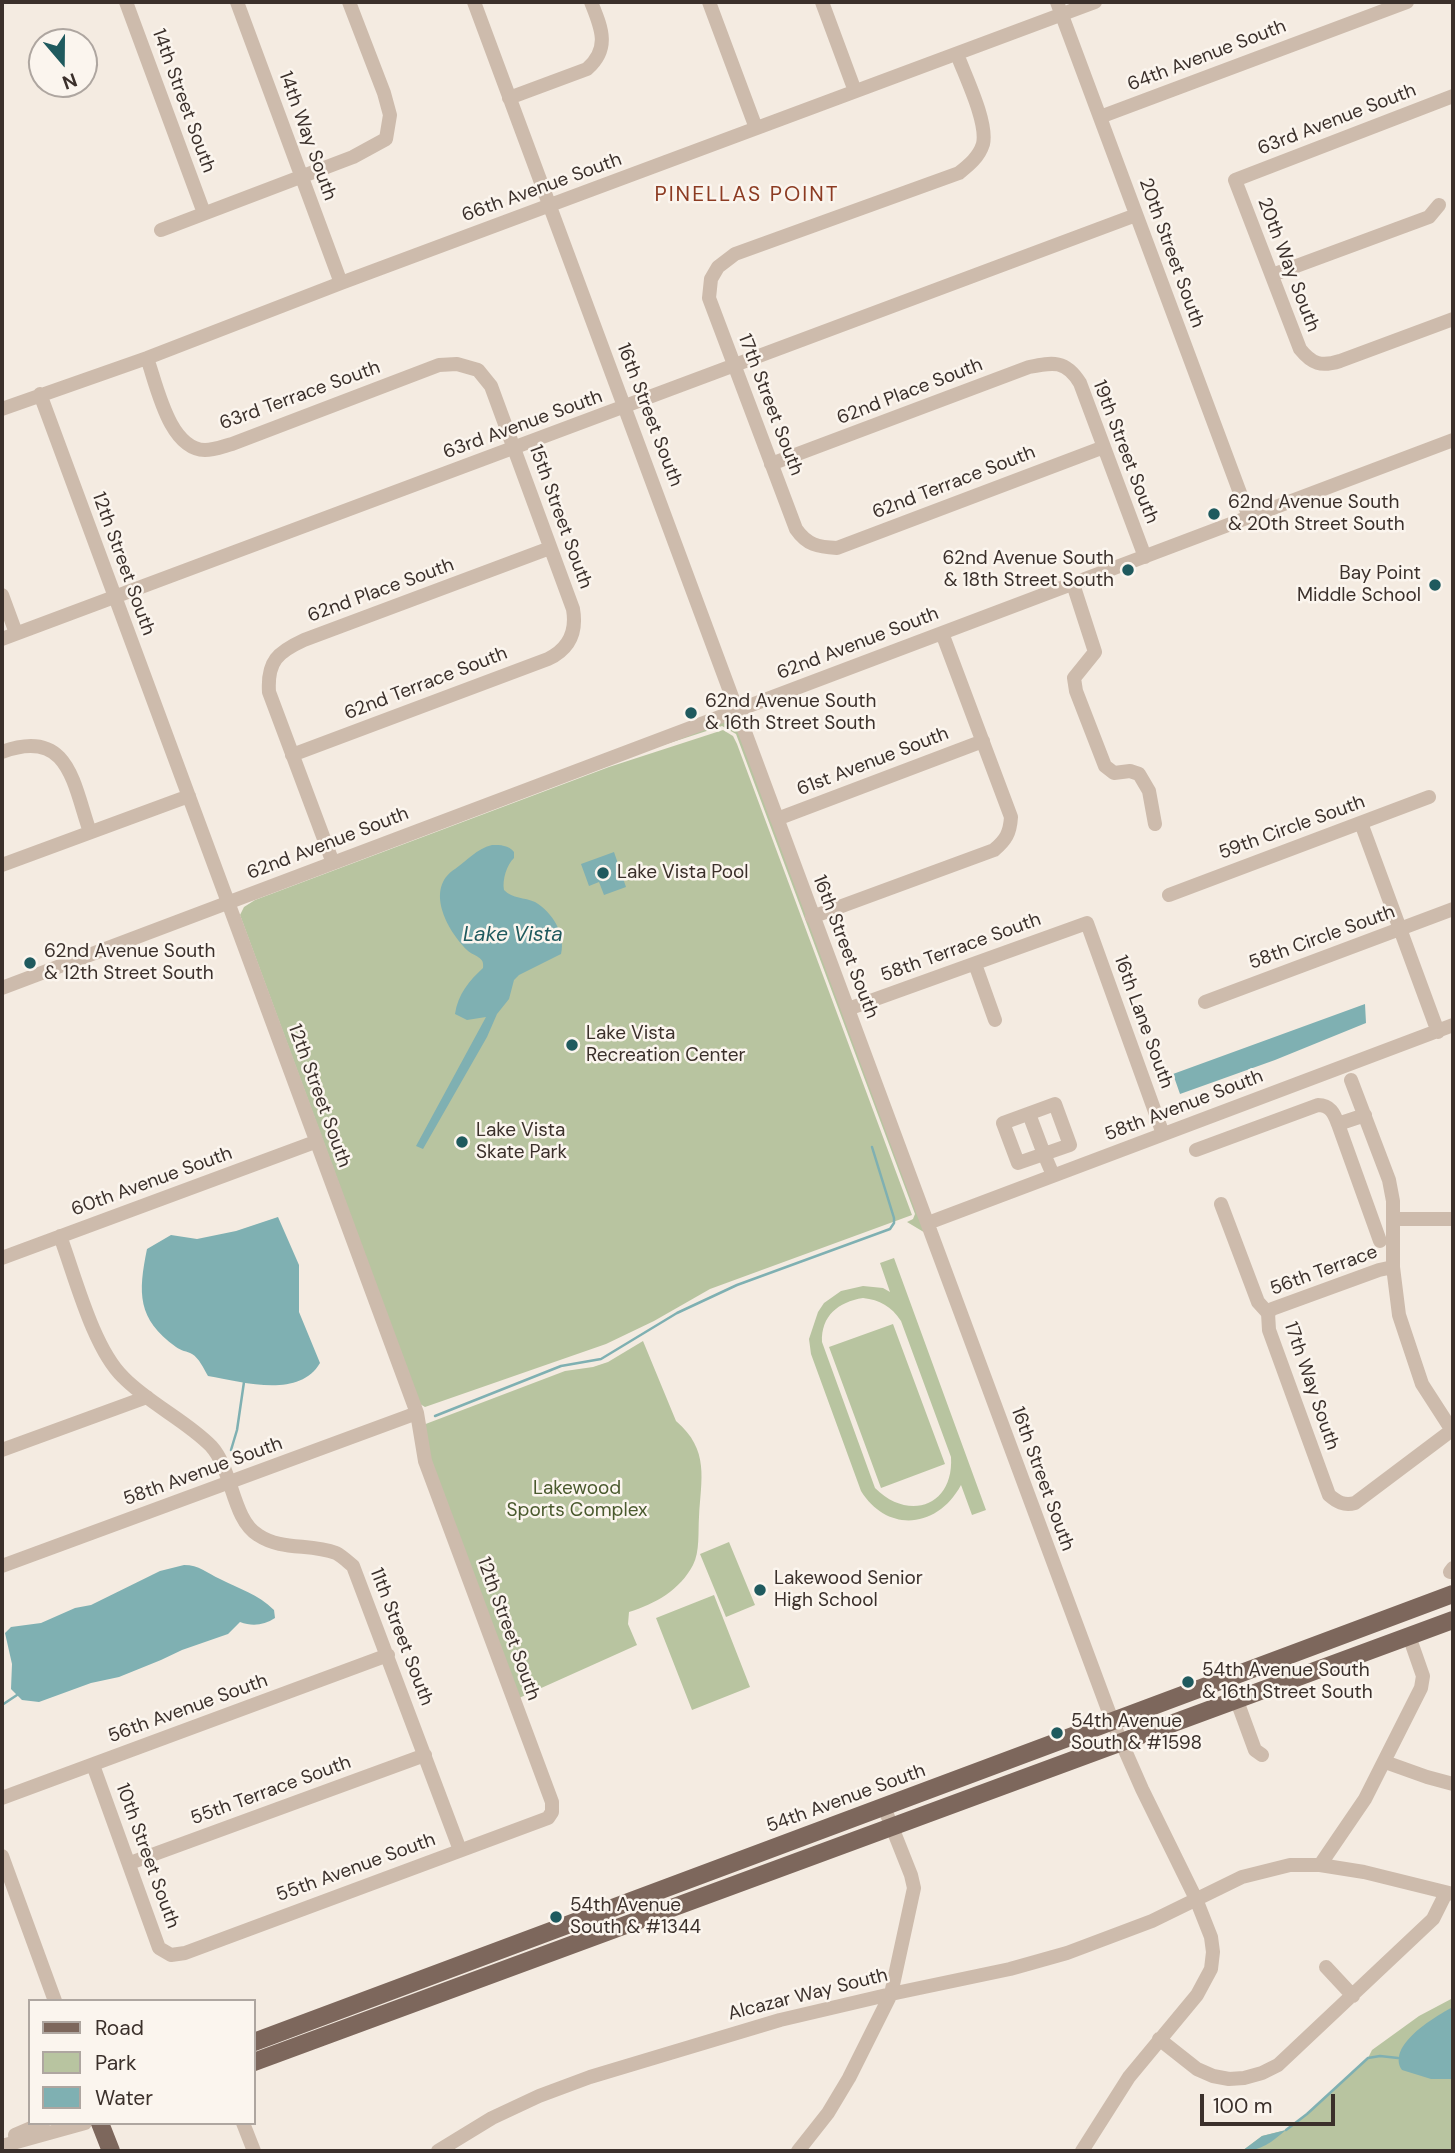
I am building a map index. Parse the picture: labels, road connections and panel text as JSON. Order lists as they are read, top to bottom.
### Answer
{
  "streets": {
    "main road": ["54th Avenue South"],
    "street": [
      "64th Avenue South",
      "14th Street South",
      "63rd Avenue South",
      "14th Way South",
      "66th Avenue South",
      "20th Street South",
      "20th Way South",
      "62nd Place South",
      "63rd Terrace South",
      "17th Street South",
      "16th Street South",
      "19th Street South",
      "62nd Terrace South",
      "15th Street South",
      "12th Street South",
      "62nd Avenue South",
      "61st Avenue South",
      "59th Circle South",
      "58th Circle South",
      "58th Terrace South",
      "16th Lane South",
      "58th Avenue South",
      "60th Avenue South",
      "56th Terrace",
      "17th Way South",
      "11th Street South",
      "56th Avenue South",
      "55th Terrace South",
      "10th Street South",
      "55th Avenue South",
      "Alcazar Way South"
    ]
  },
  "crossings": [
    ["64th Avenue South", "20th Street South"],
    ["63rd Avenue South", "20th Street South"],
    ["63rd Avenue South", "20th Way South"],
    ["63rd Avenue South", "17th Street South"],
    ["63rd Avenue South", "16th Street South"],
    ["63rd Avenue South", "15th Street South"],
    ["63rd Avenue South", "12th Street South"],
    ["14th Way South", "66th Avenue South"],
    ["66th Avenue South", "20th Street South"],
    ["66th Avenue South", "63rd Terrace South"],
    ["66th Avenue South", "17th Street South"],
    ["66th Avenue South", "16th Street South"],
    ["66th Avenue South", "12th Street South"],
    ["20th Street South", "62nd Avenue South"],
    ["62nd Place South", "17th Street South"],
    ["62nd Place South", "19th Street South"],
    ["62nd Place South", "62nd Terrace South"],
    ["62nd Place South", "15th Street South"],
    ["63rd Terrace South", "15th Street South"],
    ["17th Street South", "62nd Terrace South"],
    ["16th Street South", "62nd Avenue South"],
    ["16th Street South", "61st Avenue South"],
    ["16th Street South", "58th Terrace South"],
    ["16th Street South", "58th Avenue South"],
    ["16th Street South", "54th Avenue South"],
    ["16th Street South", "Alcazar Way South"],
    ["19th Street South", "62nd Terrace South"],
    ["19th Street South", "62nd Avenue South"],
    ["62nd Terrace South", "15th Street South"],
    ["12th Street South", "62nd Avenue South"],
    ["12th Street South", "58th Avenue South"],
    ["12th Street South", "60th Avenue South"],
    ["12th Street South", "55th Avenue South"],
    ["58th Terrace South", "16th Lane South"],
    ["16th Lane South", "58th Avenue South"],
    ["58th Avenue South", "11th Street South"],
    ["60th Avenue South", "11th Street South"],
    ["56th Terrace", "17th Way South"],
    ["11th Street South", "56th Avenue South"],
    ["11th Street South", "55th Terrace South"],
    ["11th Street South", "55th Avenue South"],
    ["56th Avenue South", "10th Street South"],
    ["55th Terrace South", "10th Street South"],
    ["10th Street South", "55th Avenue South"]
  ],
  "districts": ["PINELLAS POINT"],
  "water": ["Lake Vista"],
  "parks": ["Lakewood Sports Complex"],
  "places": [
    "62nd Avenue South & 20th Street South",
    "62nd Avenue South & 18th Street South",
    "Bay Point Middle School",
    "62nd Avenue South & 16th Street South",
    "Lake Vista Pool",
    "62nd Avenue South & 12th Street South",
    "Lake Vista Recreation Center",
    "Lake Vista Skate Park",
    "Lakewood Senior High School",
    "54th Avenue South & 16th Street South",
    "54th Avenue South & #1598",
    "54th Avenue South & #1344"
  ],
  "legend": ["Road", "Park", "Water"],
  "scale_bar": "100 m",
  "north": "bottom"
}
